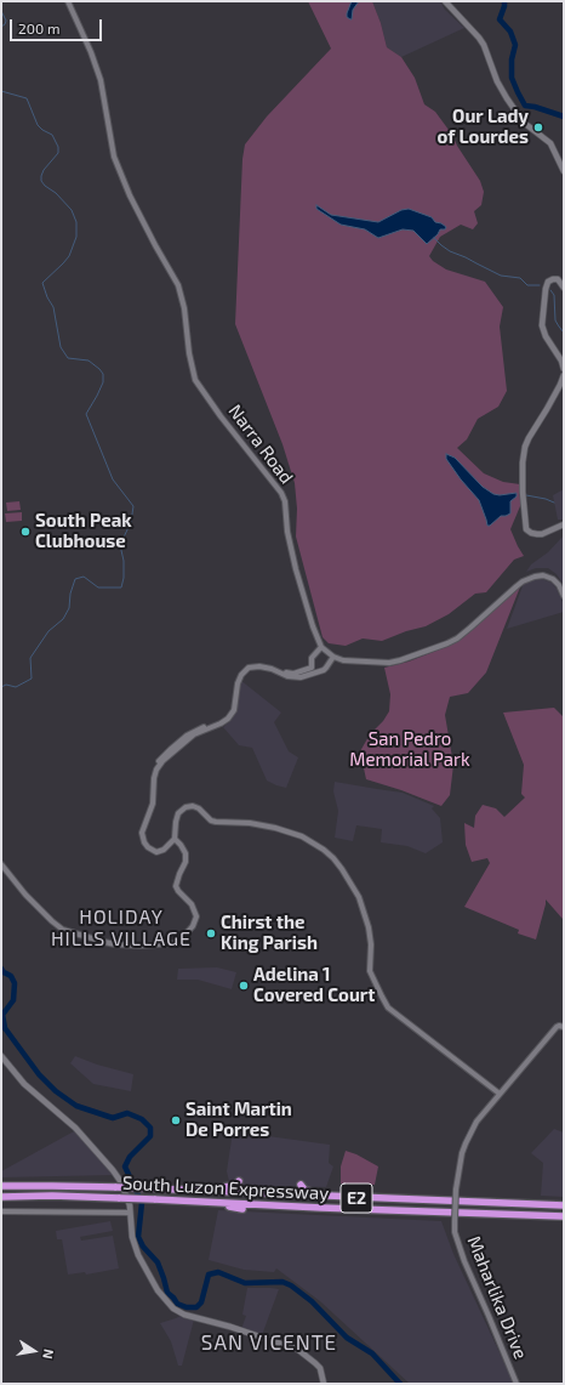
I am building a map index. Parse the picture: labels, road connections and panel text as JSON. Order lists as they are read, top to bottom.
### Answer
{
  "streets": {
    "highway": ["South Luzon Expressway", "E2"],
    "street": ["Narra Road", "Maharlika Drive"]
  },
  "districts": ["HOLIDAY HILLS VILLAGE", "SAN VICENTE"],
  "parks": ["San Pedro Memorial Park"],
  "places": [
    "Our Lady of Lourdes",
    "South Peak Clubhouse",
    "Chirst the King Parish",
    "Adelina 1 Covered Court",
    "Saint Martin De Porres"
  ],
  "scale_bar": "200 m",
  "north": "right"
}
